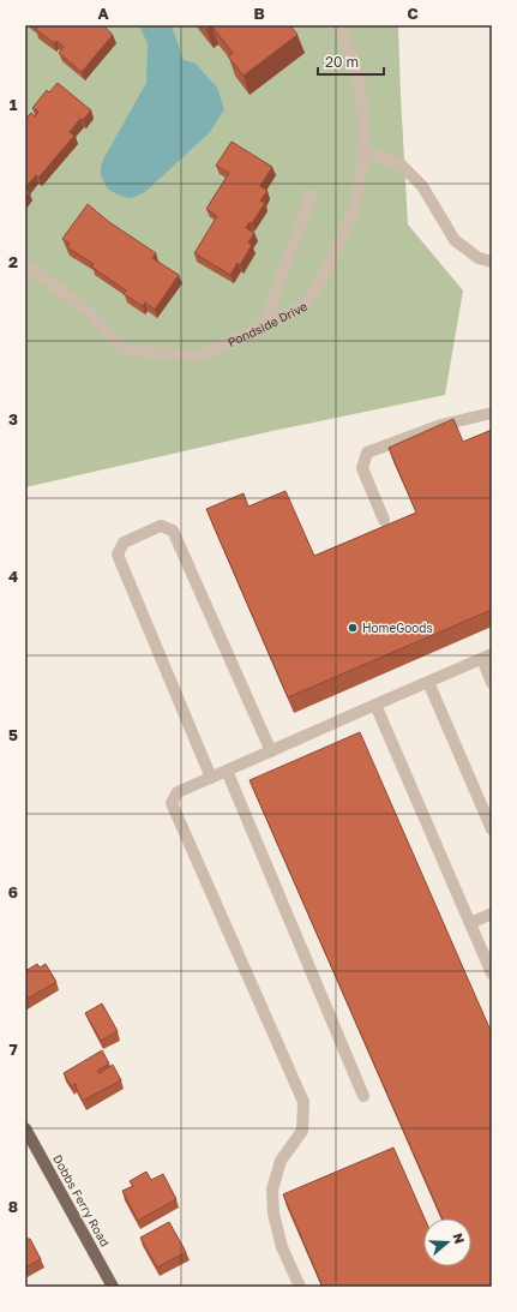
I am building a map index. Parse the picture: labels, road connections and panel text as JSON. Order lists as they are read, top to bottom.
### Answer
{
  "streets": {
    "main road": ["Dobbs Ferry Road"],
    "street": ["Pondside Drive"]
  },
  "places": ["HomeGoods"],
  "scale_bar": "20 m",
  "north": "right",
  "grid": {
    "columns": ["A", "B", "C"],
    "rows": [
      "1",
      "2",
      "3",
      "4",
      "5",
      "6",
      "7",
      "8"
    ]
  }
}
